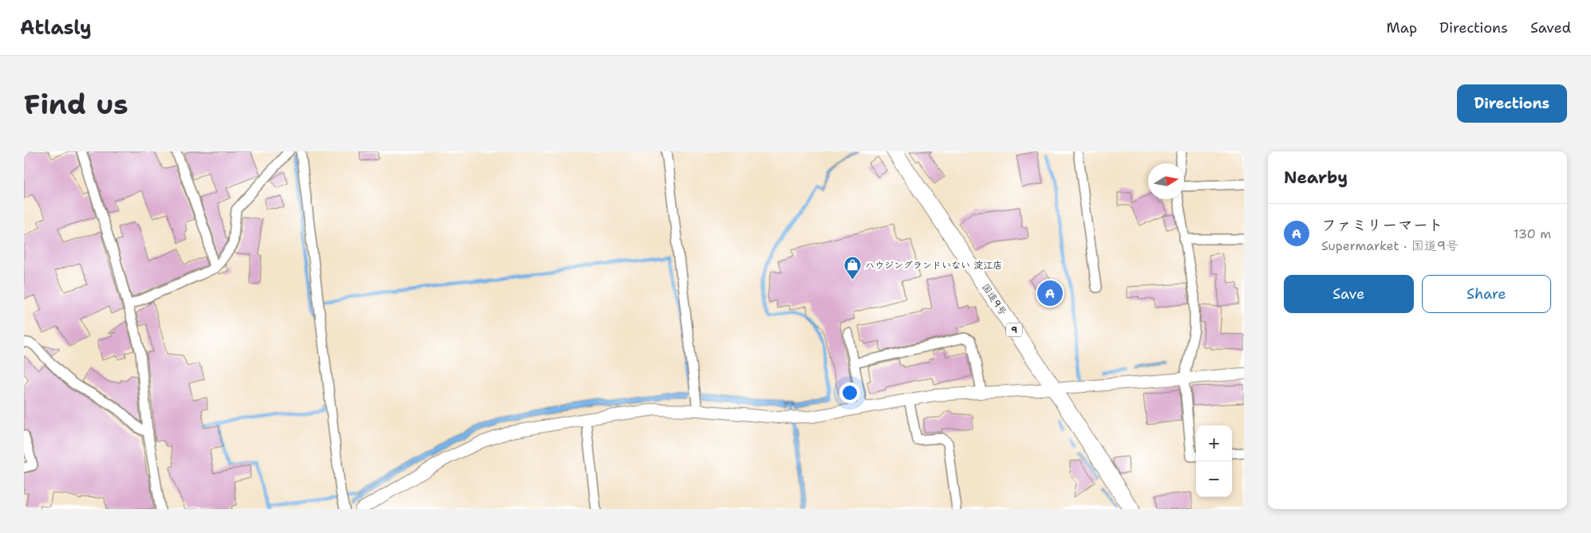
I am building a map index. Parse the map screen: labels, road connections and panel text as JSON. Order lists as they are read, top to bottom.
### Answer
{
  "streets": {
    "highway": ["国道9号", "9"]
  },
  "places": {
    "shop": ["ハウジングランドいない 淀江店"]
  },
  "north": "right",
  "page": {
    "header": "Atlasly",
    "nav": ["Map", "Directions", "Saved"],
    "buttons": [
      "Directions",
      ["Save", "Share"]
    ],
    "title": "Find us",
    "heading": "Nearby",
    "list": [
      {
        "mark": "A",
        "name": "ファミリーマート",
        "note": "Supermarket · 国道9号",
        "value": "130 m"
      }
    ],
    "pins": "A",
    "map_buttons": ["+", "−"]
  }
}
